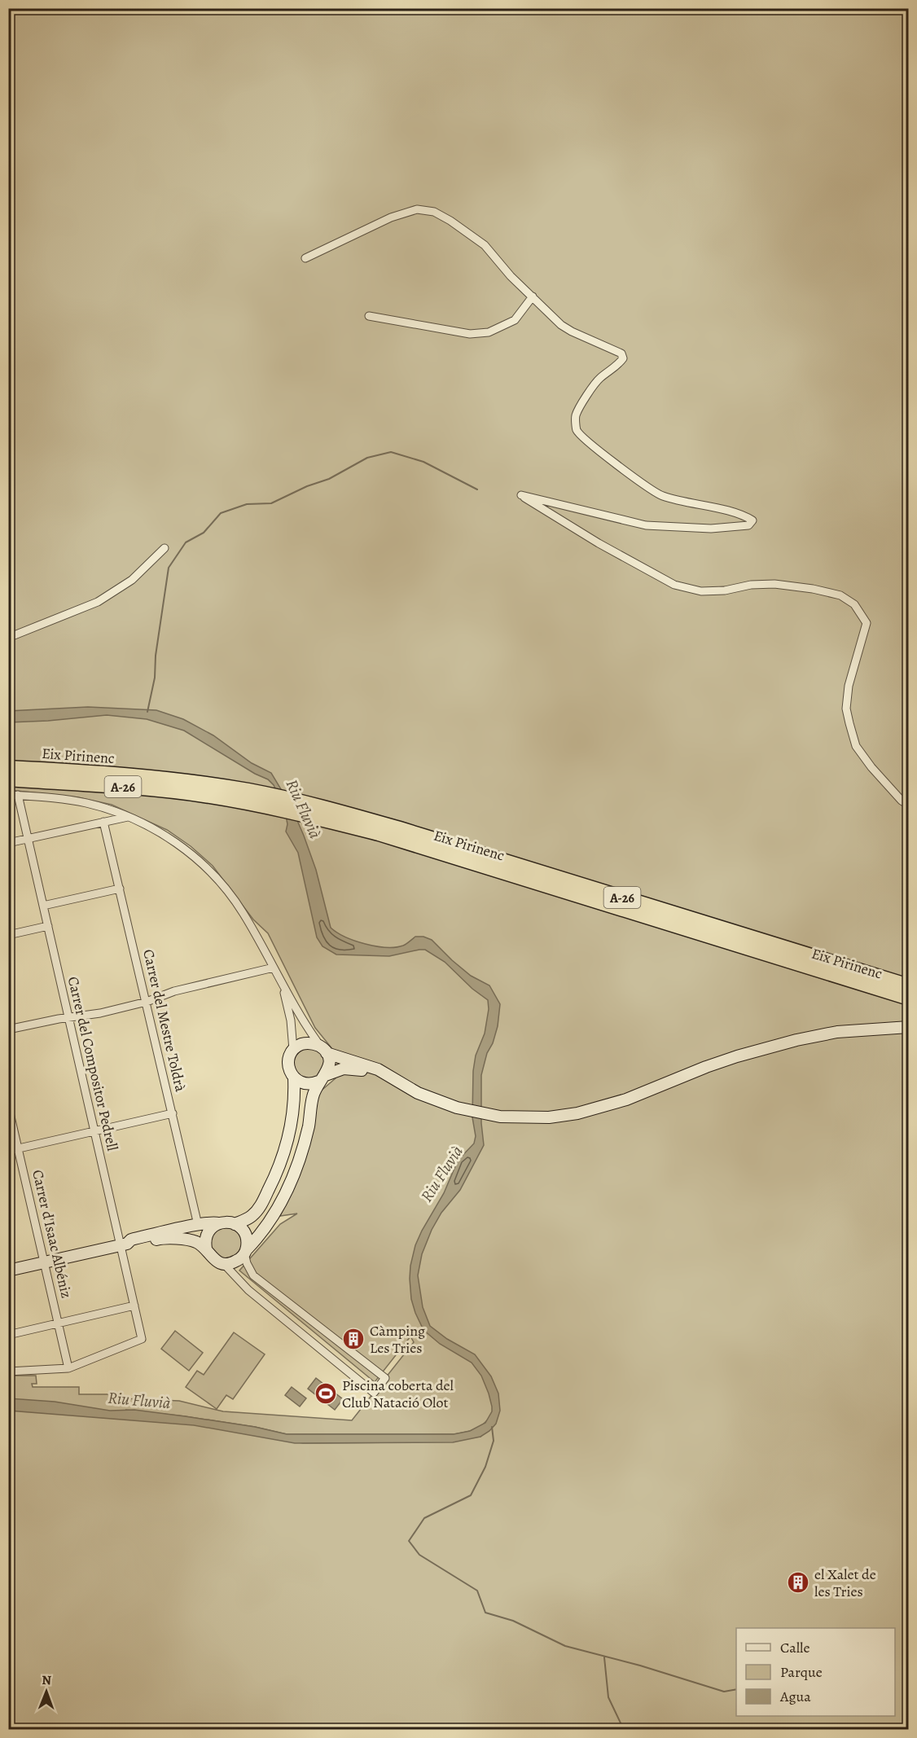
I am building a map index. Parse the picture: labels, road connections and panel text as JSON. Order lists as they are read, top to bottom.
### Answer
{
  "streets": {
    "highway": ["Eix Pirinenc", "A-26"],
    "street": ["Carrer del Mestre Toldrà", "Carrer del Compositor Pedrell", "Carrer d'Isaac Albéniz"]
  },
  "crossings": [
    ["Carrer del Compositor Pedrell", "Carrer d'Isaac Albéniz"]
  ],
  "water": ["Riu Fluvià"],
  "places": {
    "building": ["Càmping Les Tries", "el Xalet de les Tries"],
    "sports": ["Piscina coberta del Club Natació Olot"]
  },
  "legend": ["Calle", "Parque", "Agua"],
  "north": "top"
}
